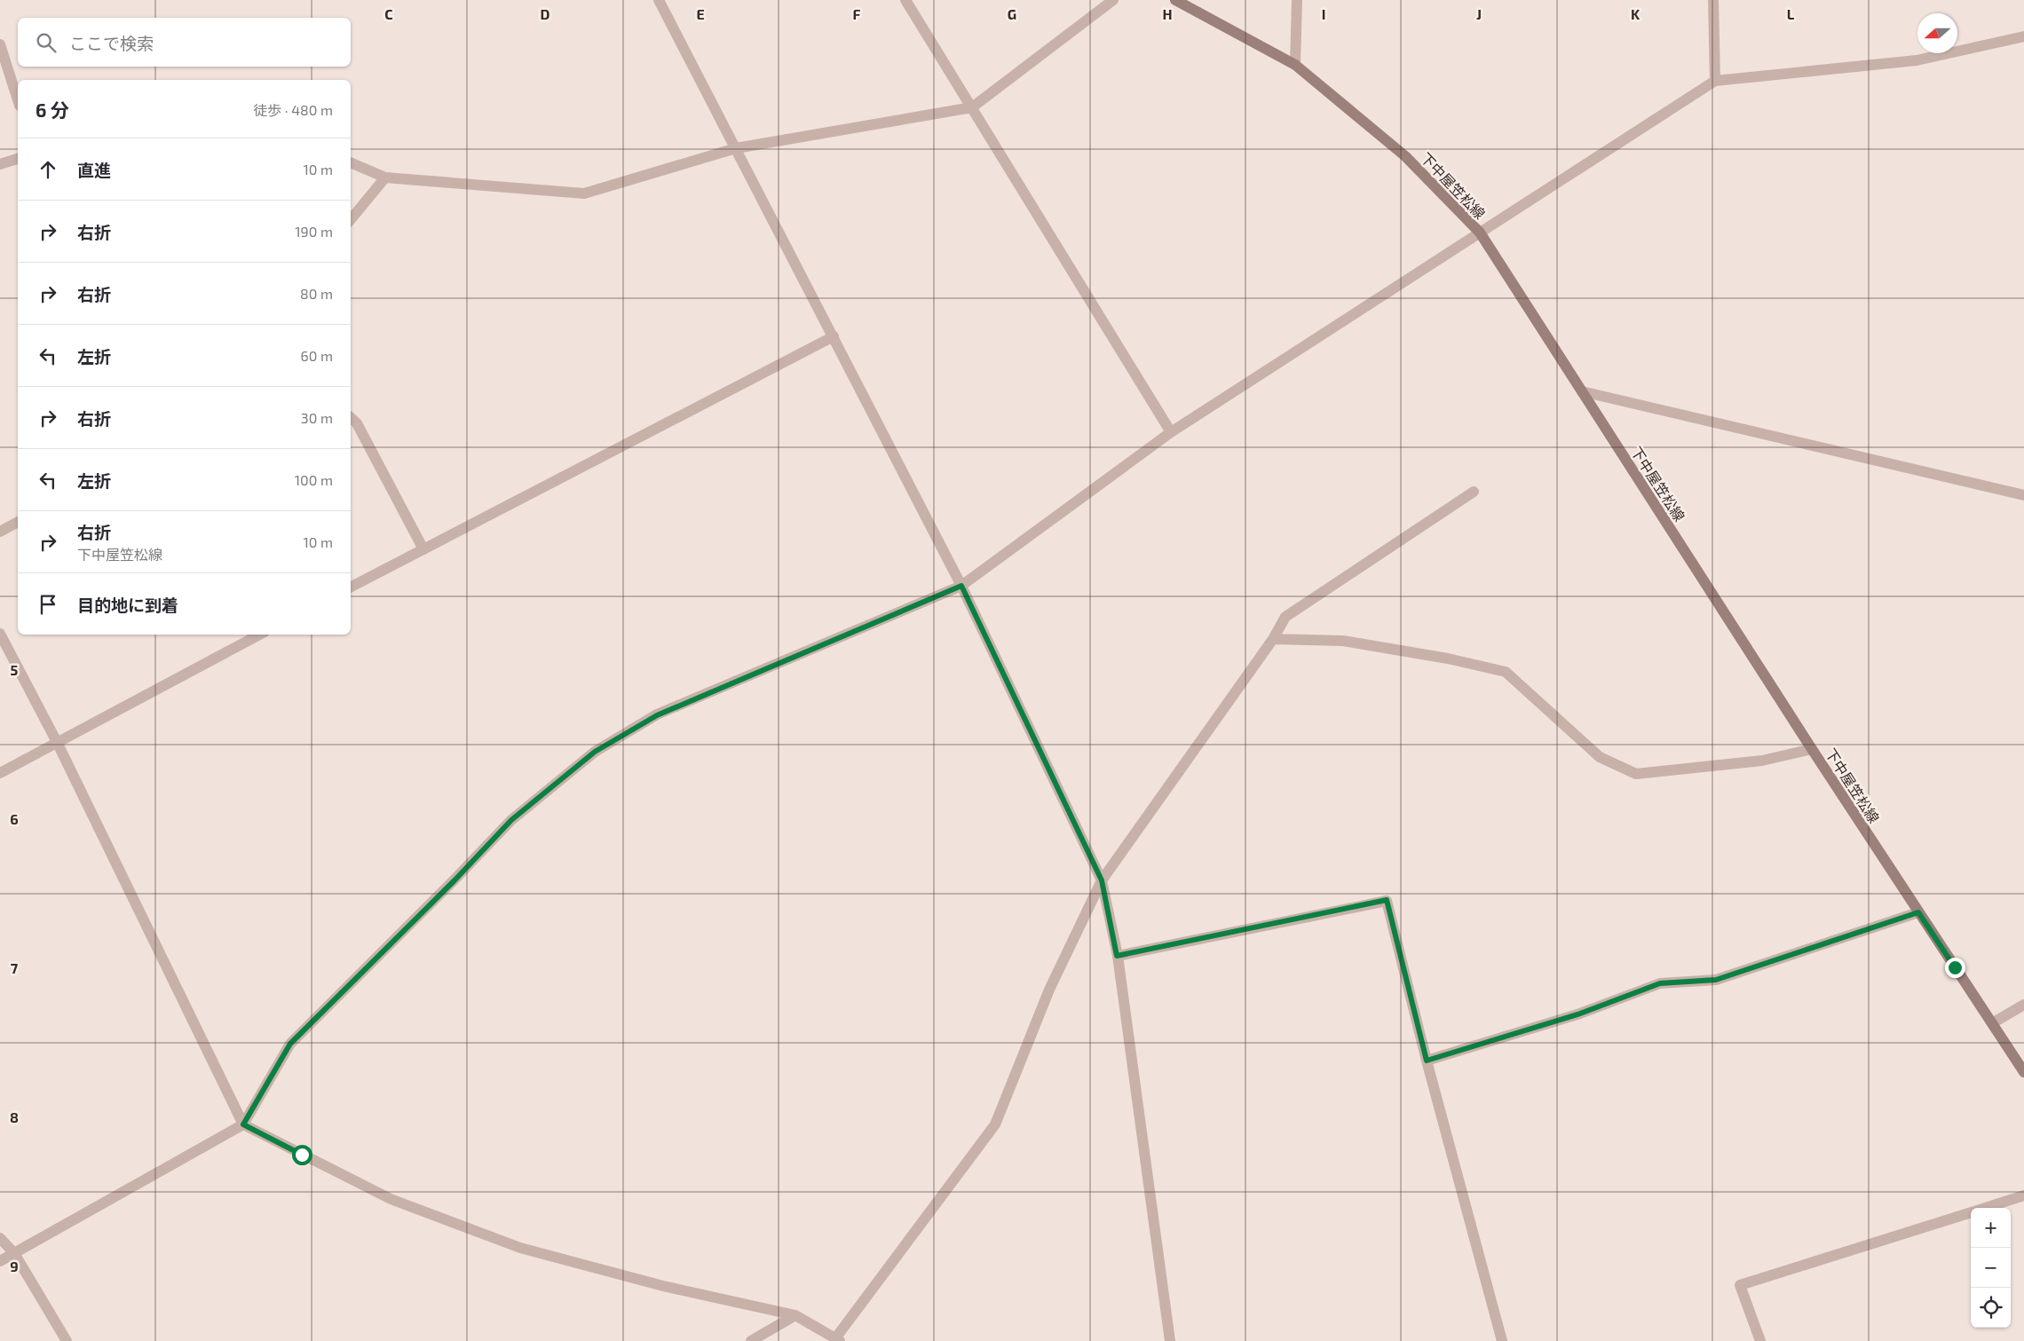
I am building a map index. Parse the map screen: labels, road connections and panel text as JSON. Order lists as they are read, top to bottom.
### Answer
{
  "streets": {
    "main road": ["下中屋笠松線"]
  },
  "north": "left",
  "page": {
    "search": "ここで検索",
    "heading": ["6 分", "徒歩 · 480 m"],
    "list": [
      ["直進", "10 m"],
      ["右折", "190 m"],
      ["右折", "80 m"],
      ["左折", "60 m"],
      ["右折", "30 m"],
      ["左折", "100 m"],
      ["右折", "下中屋笠松線", "10 m"],
      "目的地に到着"
    ],
    "map_buttons": ["+", "−"]
  },
  "grid": {
    "columns": [
      "C",
      "D",
      "E",
      "F",
      "G",
      "H",
      "I",
      "J",
      "K",
      "L"
    ],
    "rows": [
      "5",
      "6",
      "7",
      "8",
      "9"
    ]
  }
}
